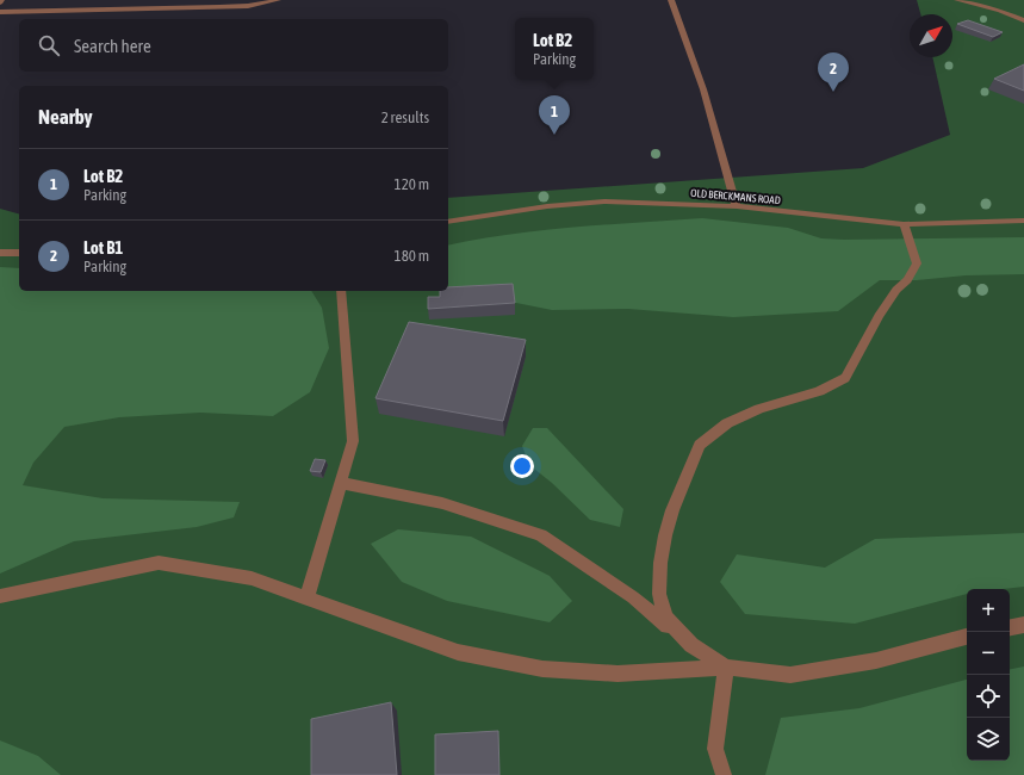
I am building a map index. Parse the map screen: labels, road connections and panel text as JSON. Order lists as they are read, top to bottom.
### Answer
{
  "streets": {
    "lane": ["OLD BERCKMANS ROAD"]
  },
  "north": "top right",
  "page": {
    "popup": ["Lot B2", "Parking"],
    "search": "Search here",
    "pins": ["2", "1"],
    "heading": ["Nearby", "2 results"],
    "list": [
      {
        "mark": "1",
        "name": "Lot B2",
        "note": "Parking",
        "value": "120 m"
      },
      {
        "mark": "2",
        "name": "Lot B1",
        "note": "Parking",
        "value": "180 m"
      }
    ],
    "map_buttons": ["+", "−"]
  }
}
